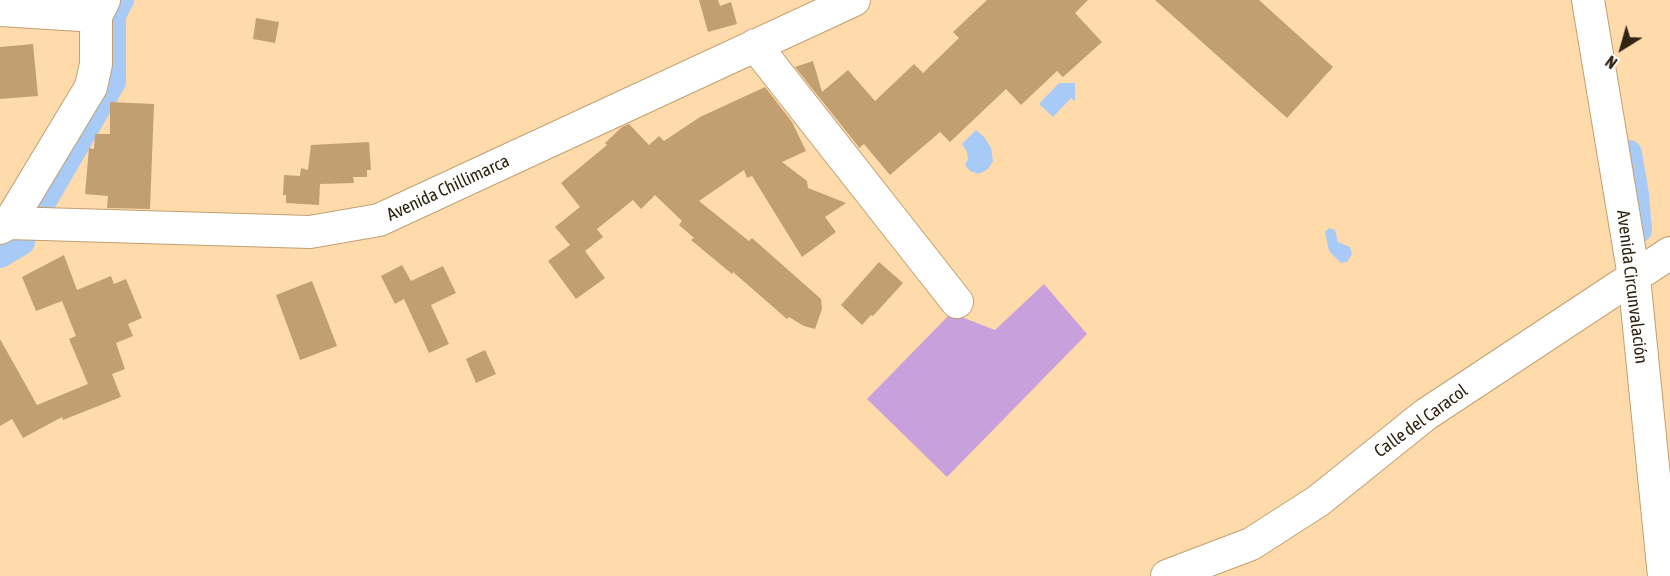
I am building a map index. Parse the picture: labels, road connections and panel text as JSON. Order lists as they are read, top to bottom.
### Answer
{
  "streets": {
    "street": ["Avenida Chillimarca", "Avenida Circunvalación", "Calle del Caracol"]
  },
  "crossings": [
    ["Avenida Circunvalación", "Calle del Caracol"]
  ],
  "north": "bottom left"
}
